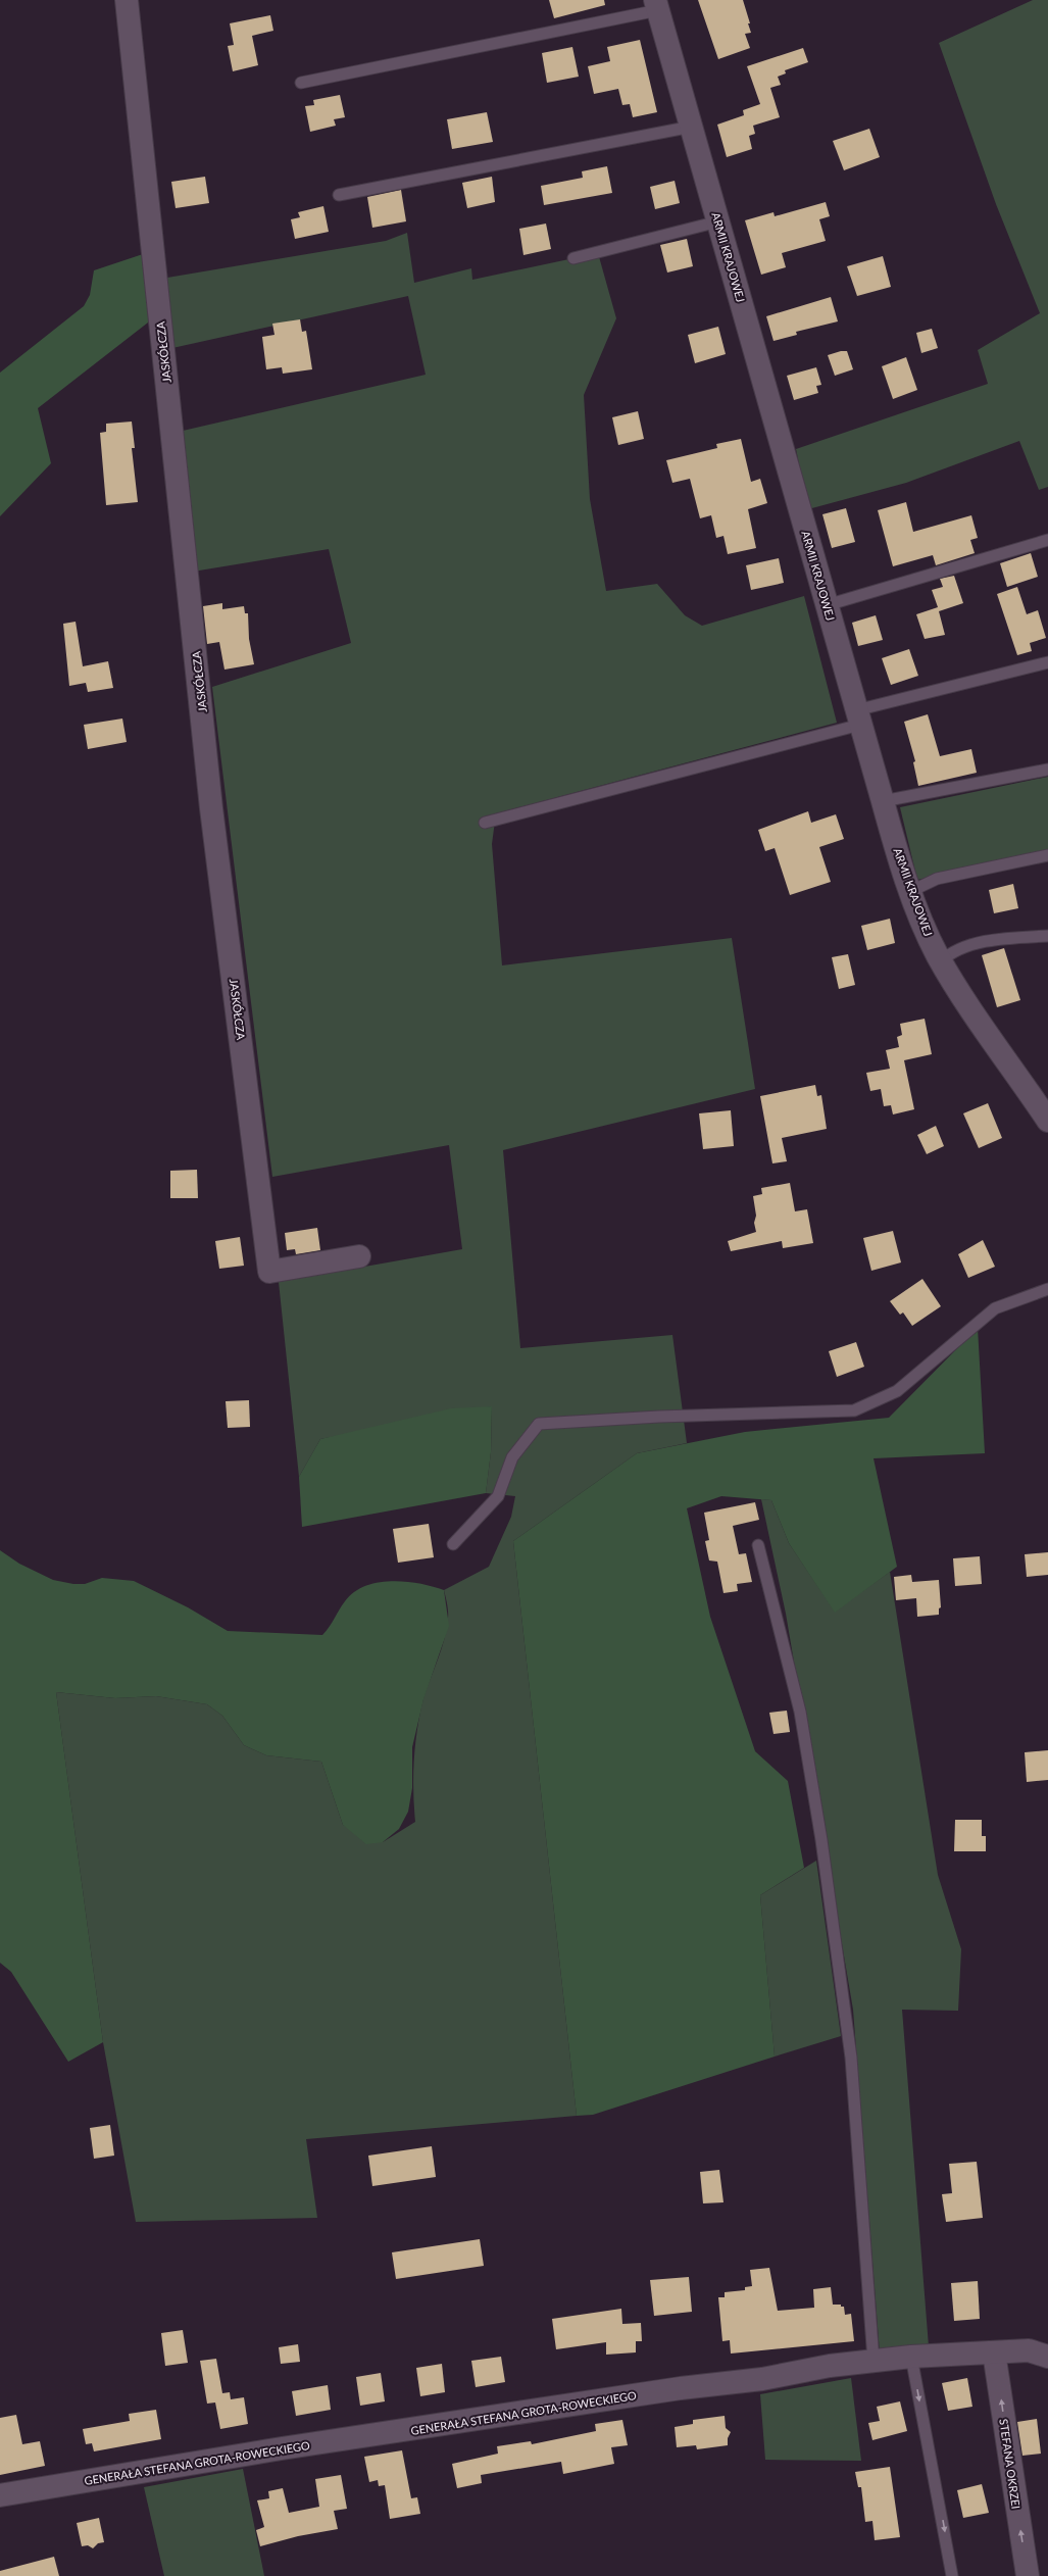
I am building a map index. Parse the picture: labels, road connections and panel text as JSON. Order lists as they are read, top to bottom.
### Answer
{
  "streets": {
    "street": [
      "ARMII KRAJOWEJ",
      "JASKÓŁCZA",
      "GENERAŁA STEFANA GROTA-ROWECKIEGO",
      "STEFANA OKRZEI"
    ]
  },
  "crossings": [
    ["GENERAŁA STEFANA GROTA-ROWECKIEGO", "STEFANA OKRZEI"]
  ],
  "one_way": ["STEFANA OKRZEI"]
}
